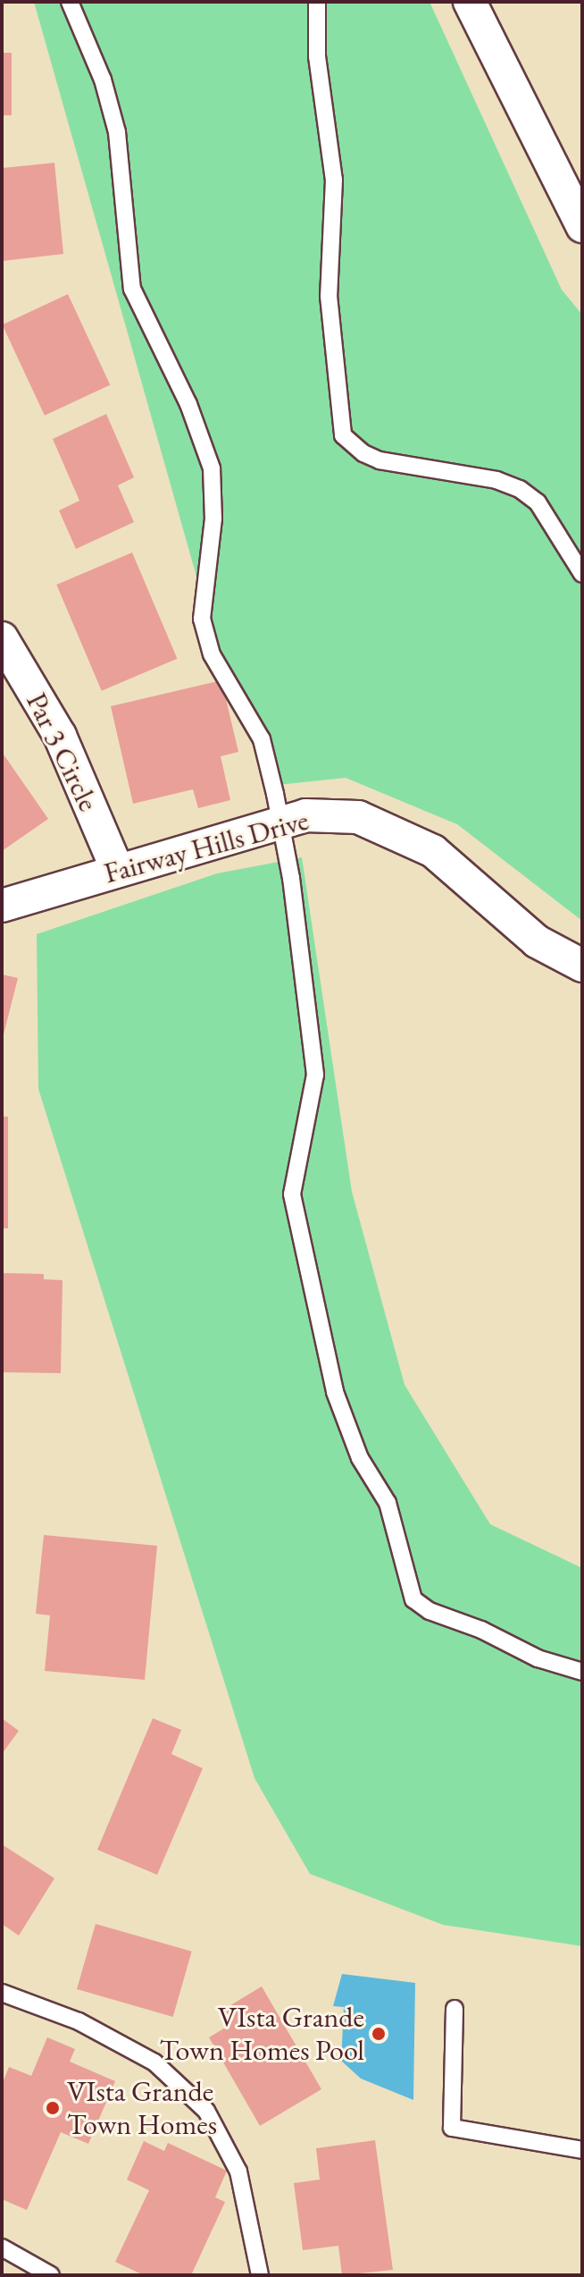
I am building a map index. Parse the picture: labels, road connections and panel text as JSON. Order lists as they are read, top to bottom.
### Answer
{
  "streets": {
    "street": ["Par 3 Circle", "Fairway Hills Drive"]
  },
  "crossings": [
    ["Par 3 Circle", "Fairway Hills Drive"]
  ],
  "places": ["VIsta Grande Town Homes Pool", "VIsta Grande Town Homes"]
}
